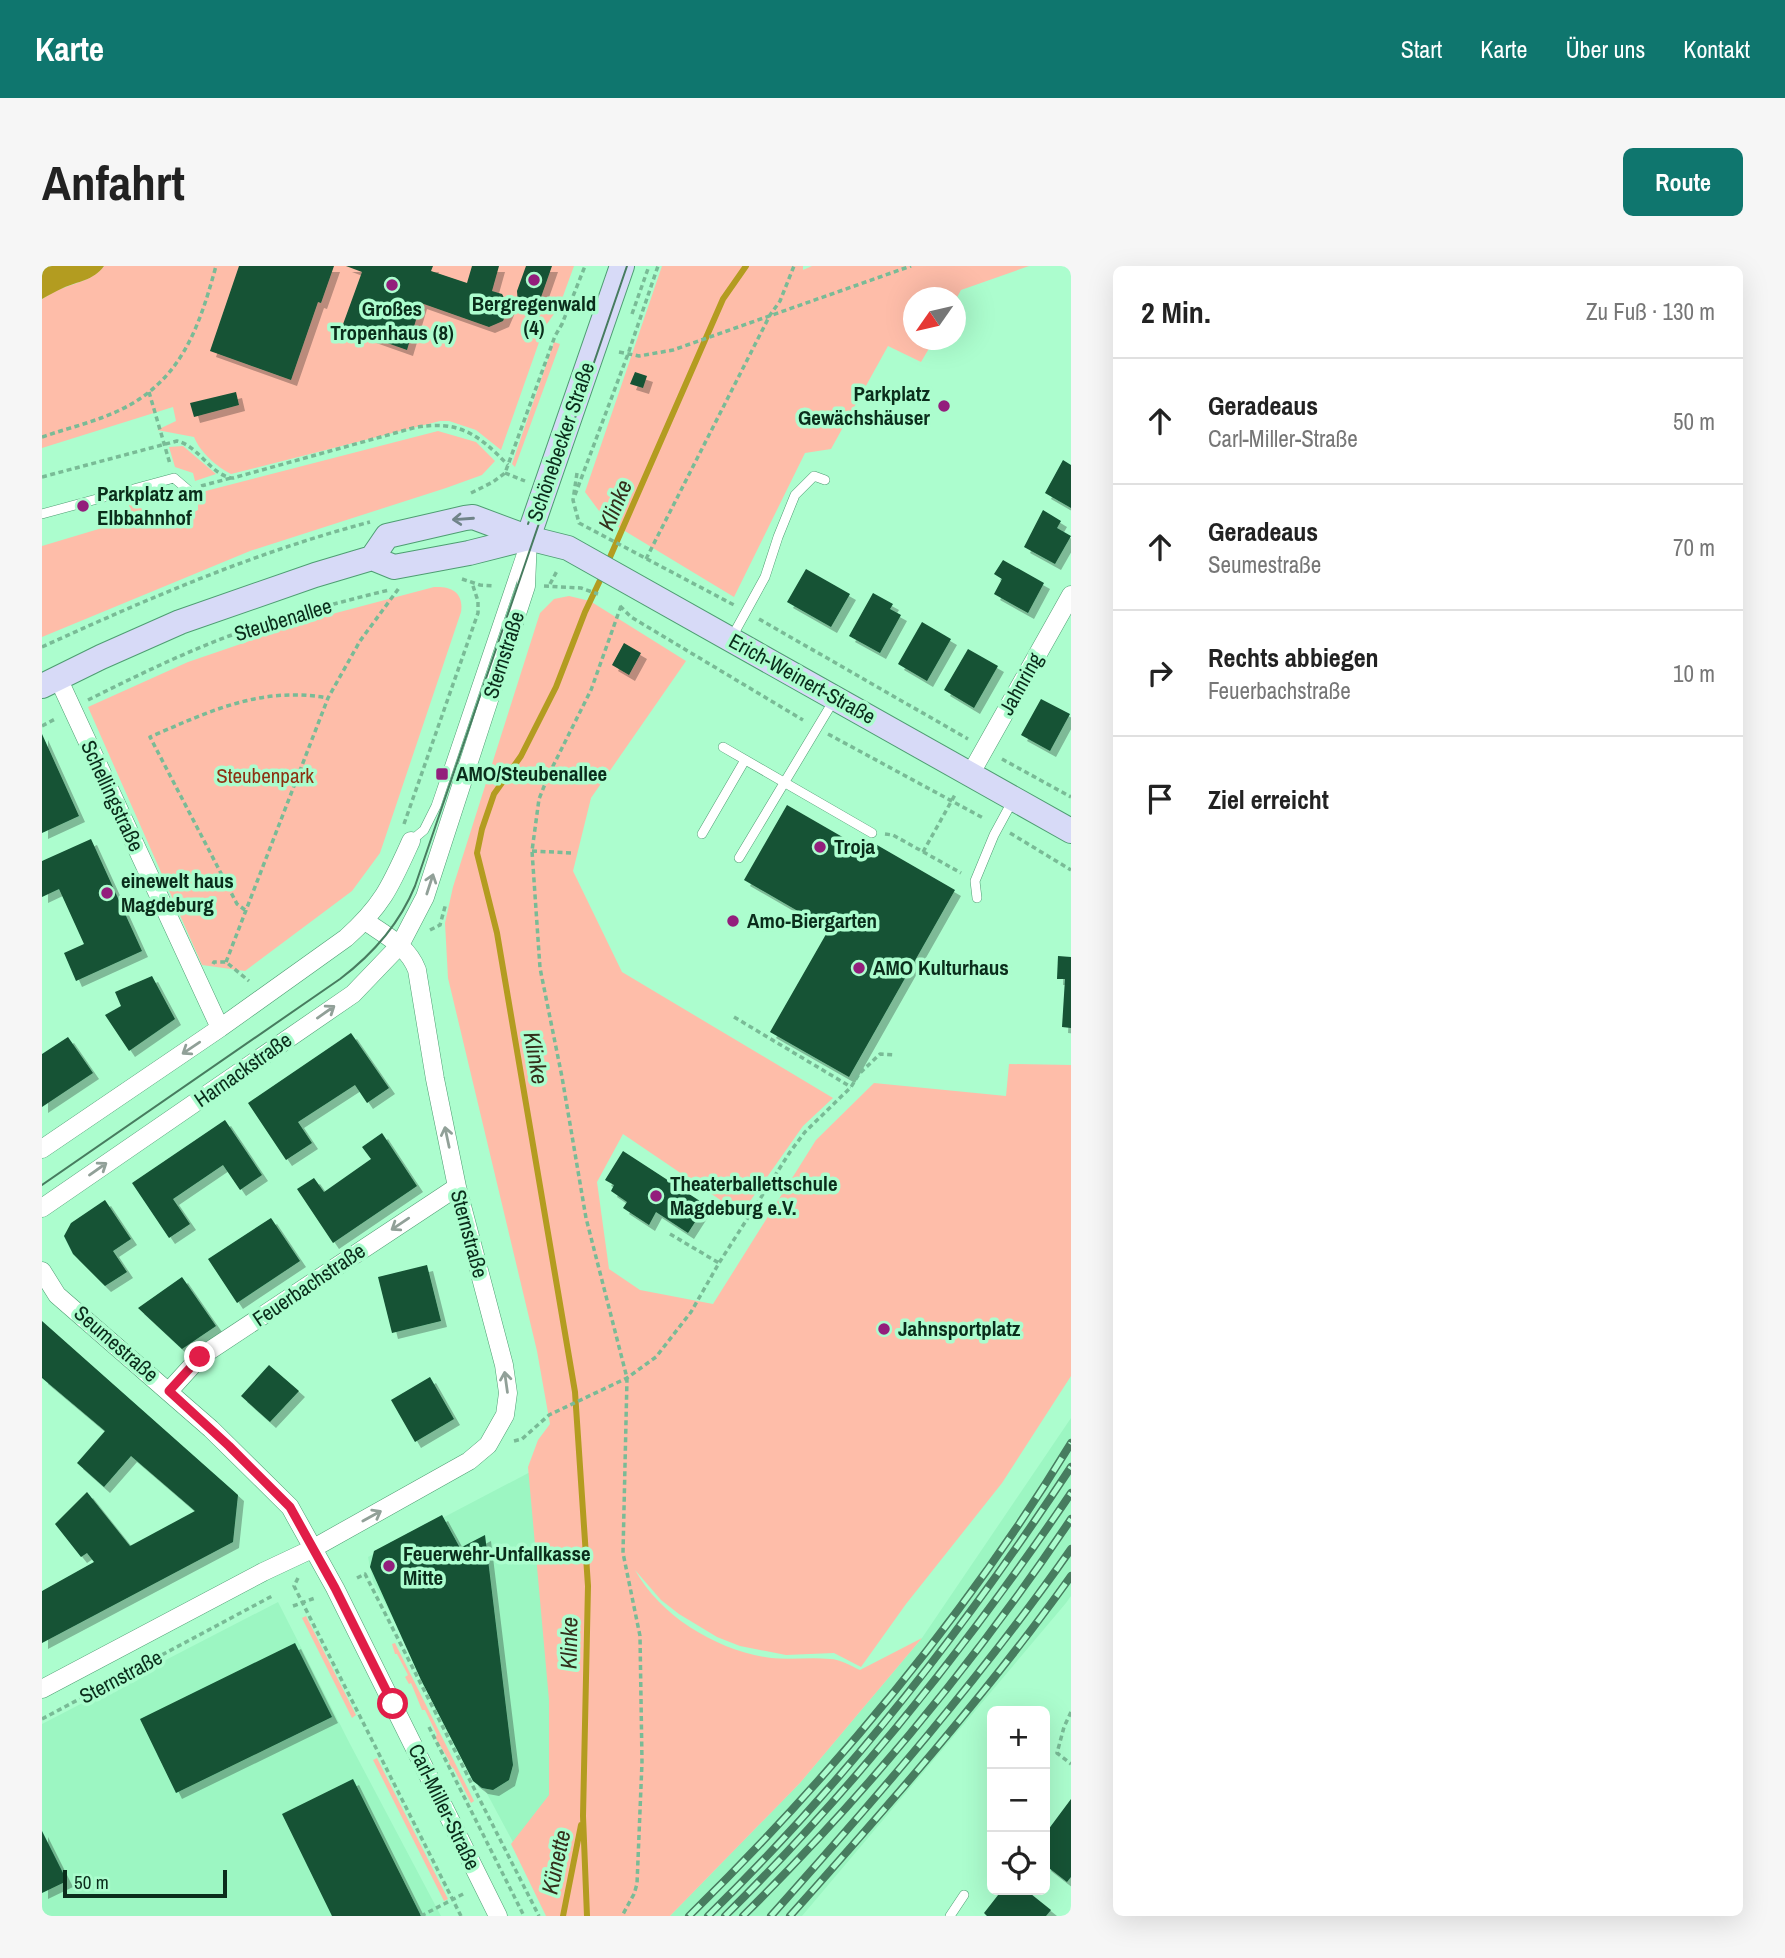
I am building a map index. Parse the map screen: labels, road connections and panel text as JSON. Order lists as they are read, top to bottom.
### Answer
{
  "streets": {
    "main road": ["Schönebecker Straße", "Steubenallee", "Erich-Weinert-Straße"],
    "street": [
      "Sternstraße",
      "Jahnring",
      "Schellingstraße",
      "Harnackstraße",
      "Feuerbachstraße",
      "Seumestraße",
      "Carl-Miller-Straße"
    ]
  },
  "crossings": [
    ["Schönebecker Straße", "Steubenallee"],
    ["Schönebecker Straße", "Sternstraße"],
    ["Schönebecker Straße", "Erich-Weinert-Straße"],
    ["Steubenallee", "Sternstraße"],
    ["Steubenallee", "Erich-Weinert-Straße"],
    ["Steubenallee", "Schellingstraße"],
    ["Sternstraße", "Erich-Weinert-Straße"],
    ["Sternstraße", "Harnackstraße"],
    ["Sternstraße", "Feuerbachstraße"],
    ["Sternstraße", "Seumestraße"],
    ["Sternstraße", "Carl-Miller-Straße"],
    ["Erich-Weinert-Straße", "Jahnring"],
    ["Feuerbachstraße", "Seumestraße"],
    ["Seumestraße", "Carl-Miller-Straße"]
  ],
  "one_way": ["Sternstraße", "Feuerbachstraße"],
  "water": ["Klinke", "Künette"],
  "parks": ["Steubenpark"],
  "places": {
    "other": [
      "Bergregenwald (4)",
      "Großes Tropenhaus (8)",
      "Parkplatz Gewächshäuser",
      "Parkplatz am Elbbahnhof",
      "Troja",
      "einewelt haus Magdeburg",
      "Amo-Biergarten",
      "AMO Kulturhaus",
      "Theaterballettschule Magdeburg e.V.",
      "Jahnsportplatz",
      "Feuerwehr-Unfallkasse Mitte"
    ],
    "transit": ["AMO/Steubenallee"]
  },
  "scale_bar": "50 m",
  "north": "bottom left",
  "page": {
    "header": "Karte",
    "nav": [
      "Start",
      "Karte",
      "Über uns",
      "Kontakt"
    ],
    "buttons": "Route",
    "title": "Anfahrt",
    "heading": ["2 Min.", "Zu Fuß · 130 m"],
    "list": [
      ["Geradeaus", "Carl-Miller-Straße", "50 m"],
      ["Geradeaus", "Seumestraße", "70 m"],
      ["Rechts abbiegen", "Feuerbachstraße", "10 m"],
      "Ziel erreicht"
    ],
    "map_buttons": ["+", "−"],
    "scale": "50 m"
  }
}
